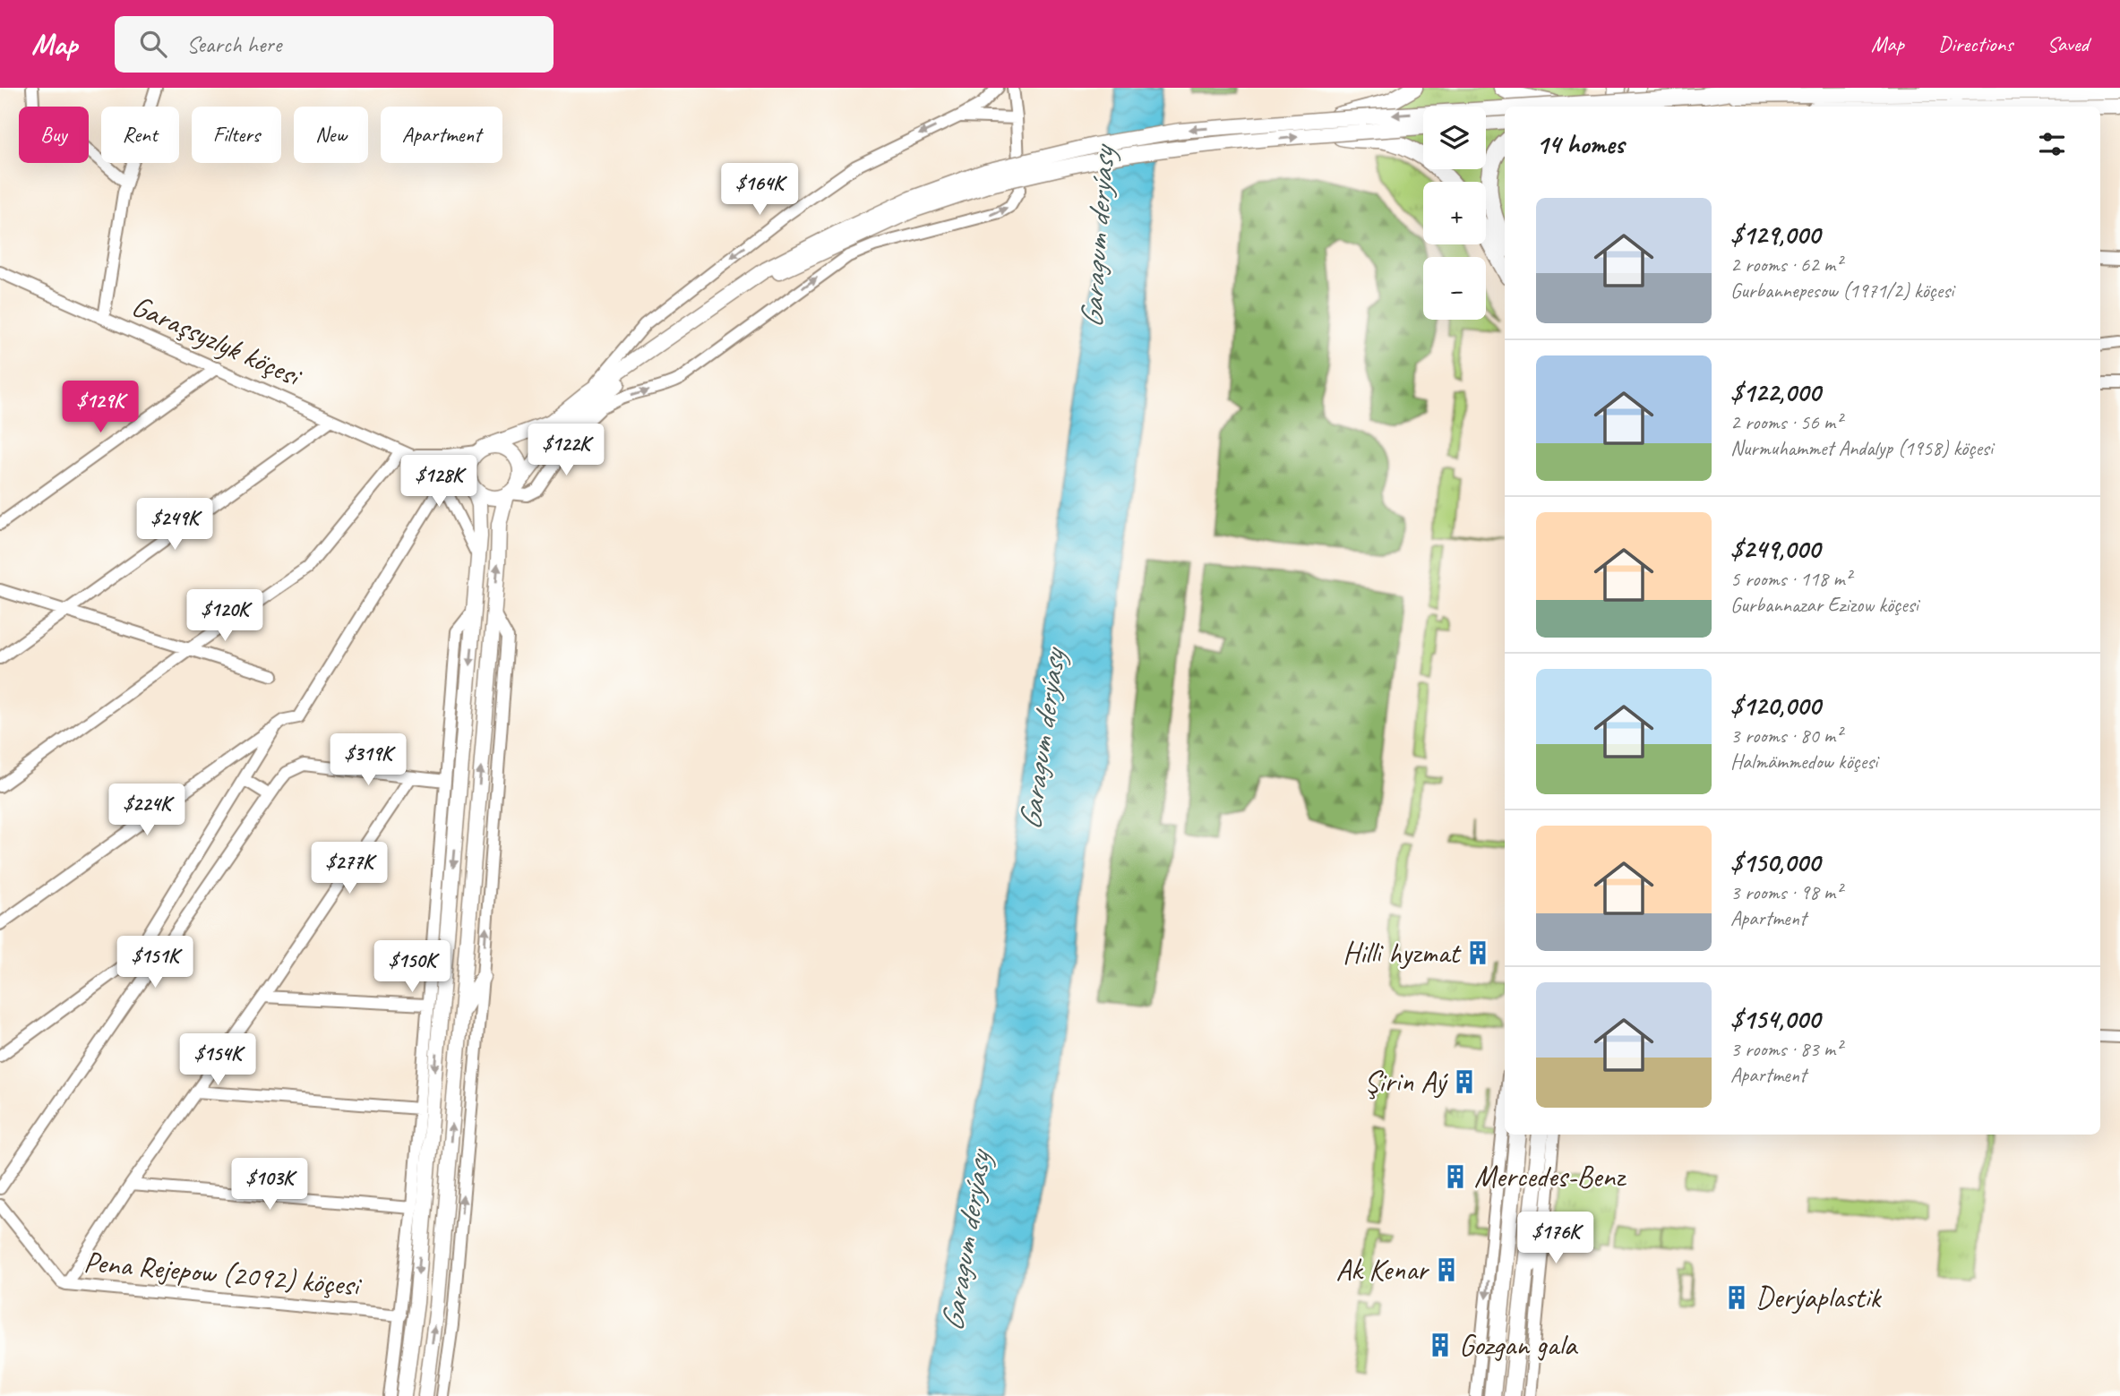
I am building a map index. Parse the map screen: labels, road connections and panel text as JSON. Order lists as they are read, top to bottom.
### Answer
{
  "streets": {
    "street": ["Garaşsyzlyk köçesi", "Pena Rejepow (2092) köçesi"]
  },
  "water": ["Garagum derýasy"],
  "places": {
    "building": [
      "Hilli hyzmat",
      "Şirin Aý",
      "Mercedes-Benz",
      "Ak Kenar",
      "Derýaplastik",
      "Gozgan gala"
    ]
  },
  "page": {
    "header": "Map",
    "search": "Search here",
    "nav": ["Map", "Directions", "Saved"],
    "map_buttons": ["+", "−"],
    "chip": [
      "Buy",
      "Rent",
      "Filters",
      "New",
      "Apartment"
    ],
    "heading": "14 homes",
    "price": [
      "$164K",
      "$129K",
      "$122K",
      "$128K",
      "$249K",
      "$120K",
      "$319K",
      "$224K",
      "$277K",
      "$151K",
      "$150K",
      "$154K",
      "$103K",
      "$176K"
    ],
    "list": [
      {
        "name": "$129,000",
        "note": "2 rooms · 62 m² · Gurbannepesow (1971/2) köçesi"
      },
      {
        "name": "$122,000",
        "note": "2 rooms · 56 m² · Nurmuhammet Andalyp (1958) köçesi"
      },
      {
        "name": "$249,000",
        "note": "5 rooms · 118 m² · Gurbannazar Ezizow köçesi"
      },
      {
        "name": "$120,000",
        "note": "3 rooms · 80 m² · Halmämmedow köçesi"
      },
      {
        "name": "$150,000",
        "note": "3 rooms · 98 m² · Apartment"
      },
      {
        "name": "$154,000",
        "note": "3 rooms · 83 m² · Apartment"
      }
    ]
  }
}
